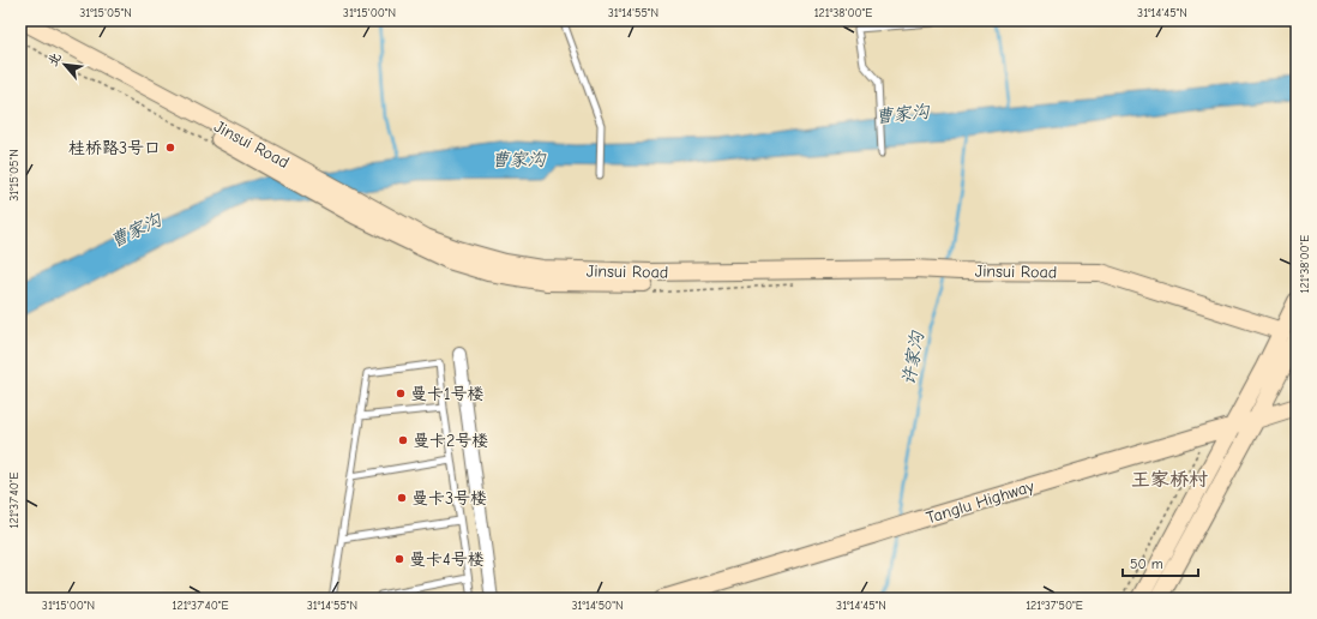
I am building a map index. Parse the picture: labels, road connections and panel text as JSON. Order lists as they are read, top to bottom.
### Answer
{
  "streets": {
    "street": ["Jinsui Road", "Tanglu Highway"]
  },
  "districts": ["王家桥村"],
  "water": ["曹家沟", "许家沟"],
  "places": [
    "桂桥路3号口",
    "曼卡1号楼",
    "曼卡2号楼",
    "曼卡3号楼",
    "曼卡4号楼"
  ],
  "scale_bar": "50 m",
  "north": "top left",
  "coordinates": [
    "31°15'05\"N",
    "31°15'00\"N",
    "31°14'55\"N",
    "121°38'00\"E",
    "31°14'45\"N",
    "121°37'40\"E",
    "31°14'50\"N",
    "121°37'50\"E"
  ]
}
